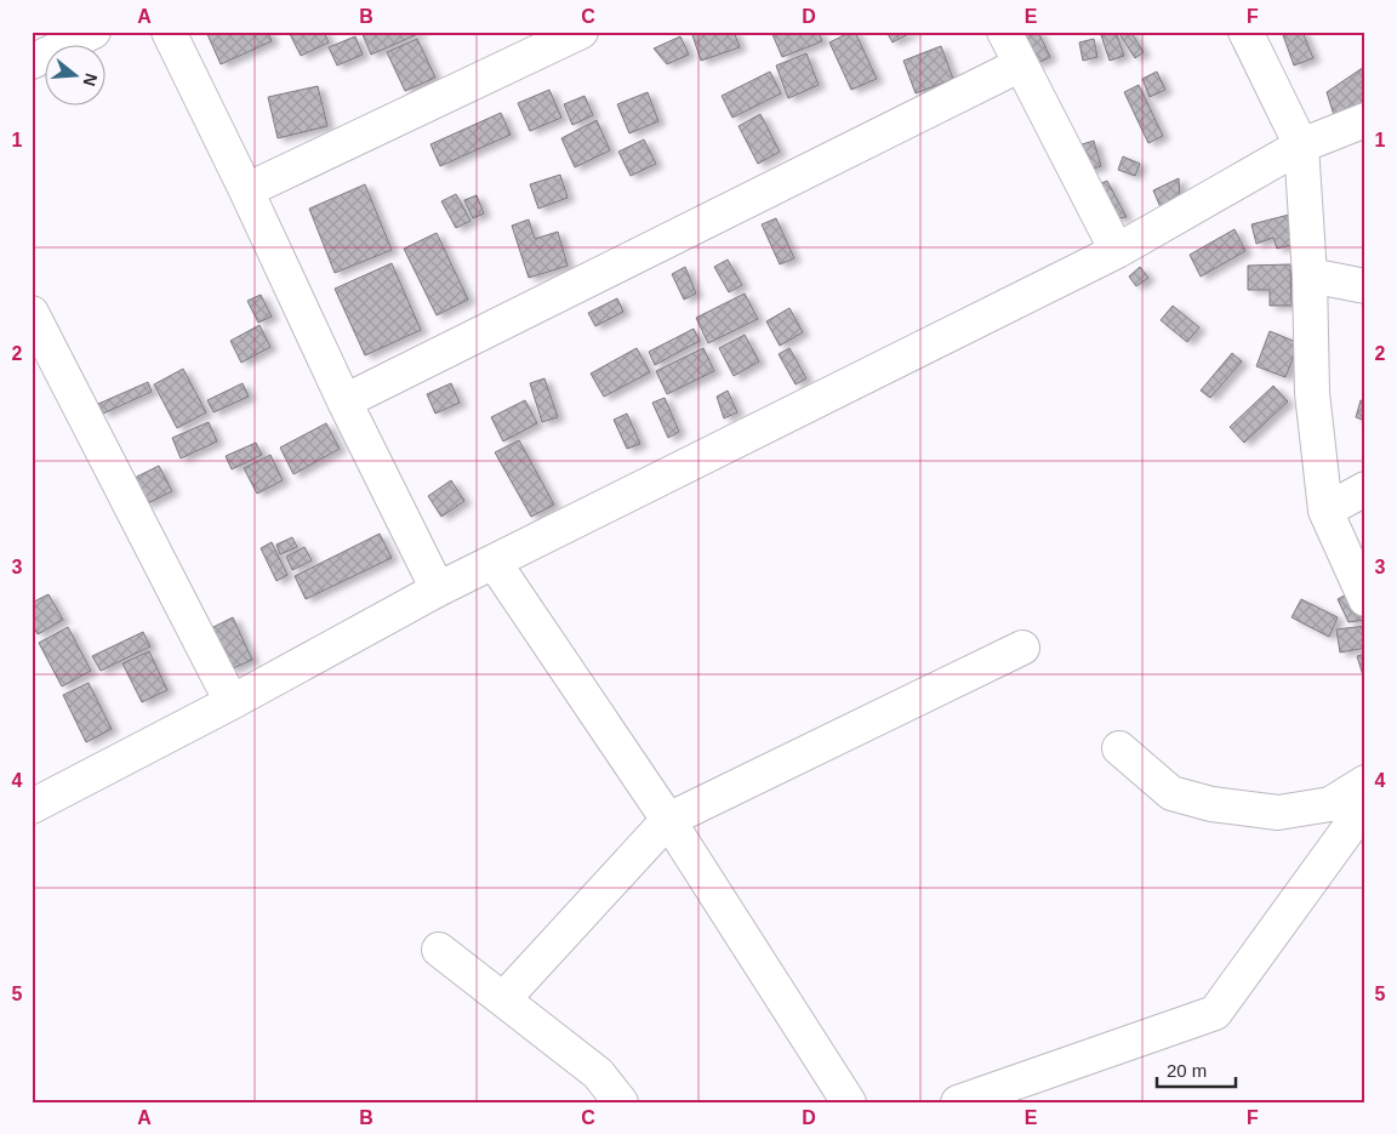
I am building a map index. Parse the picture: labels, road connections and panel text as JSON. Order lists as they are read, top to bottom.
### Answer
{
  "scale_bar": "20 m",
  "north": "right",
  "grid": {
    "columns": [
      "A",
      "B",
      "C",
      "D",
      "E",
      "F"
    ],
    "rows": [
      "1",
      "2",
      "3",
      "4",
      "5"
    ]
  }
}
